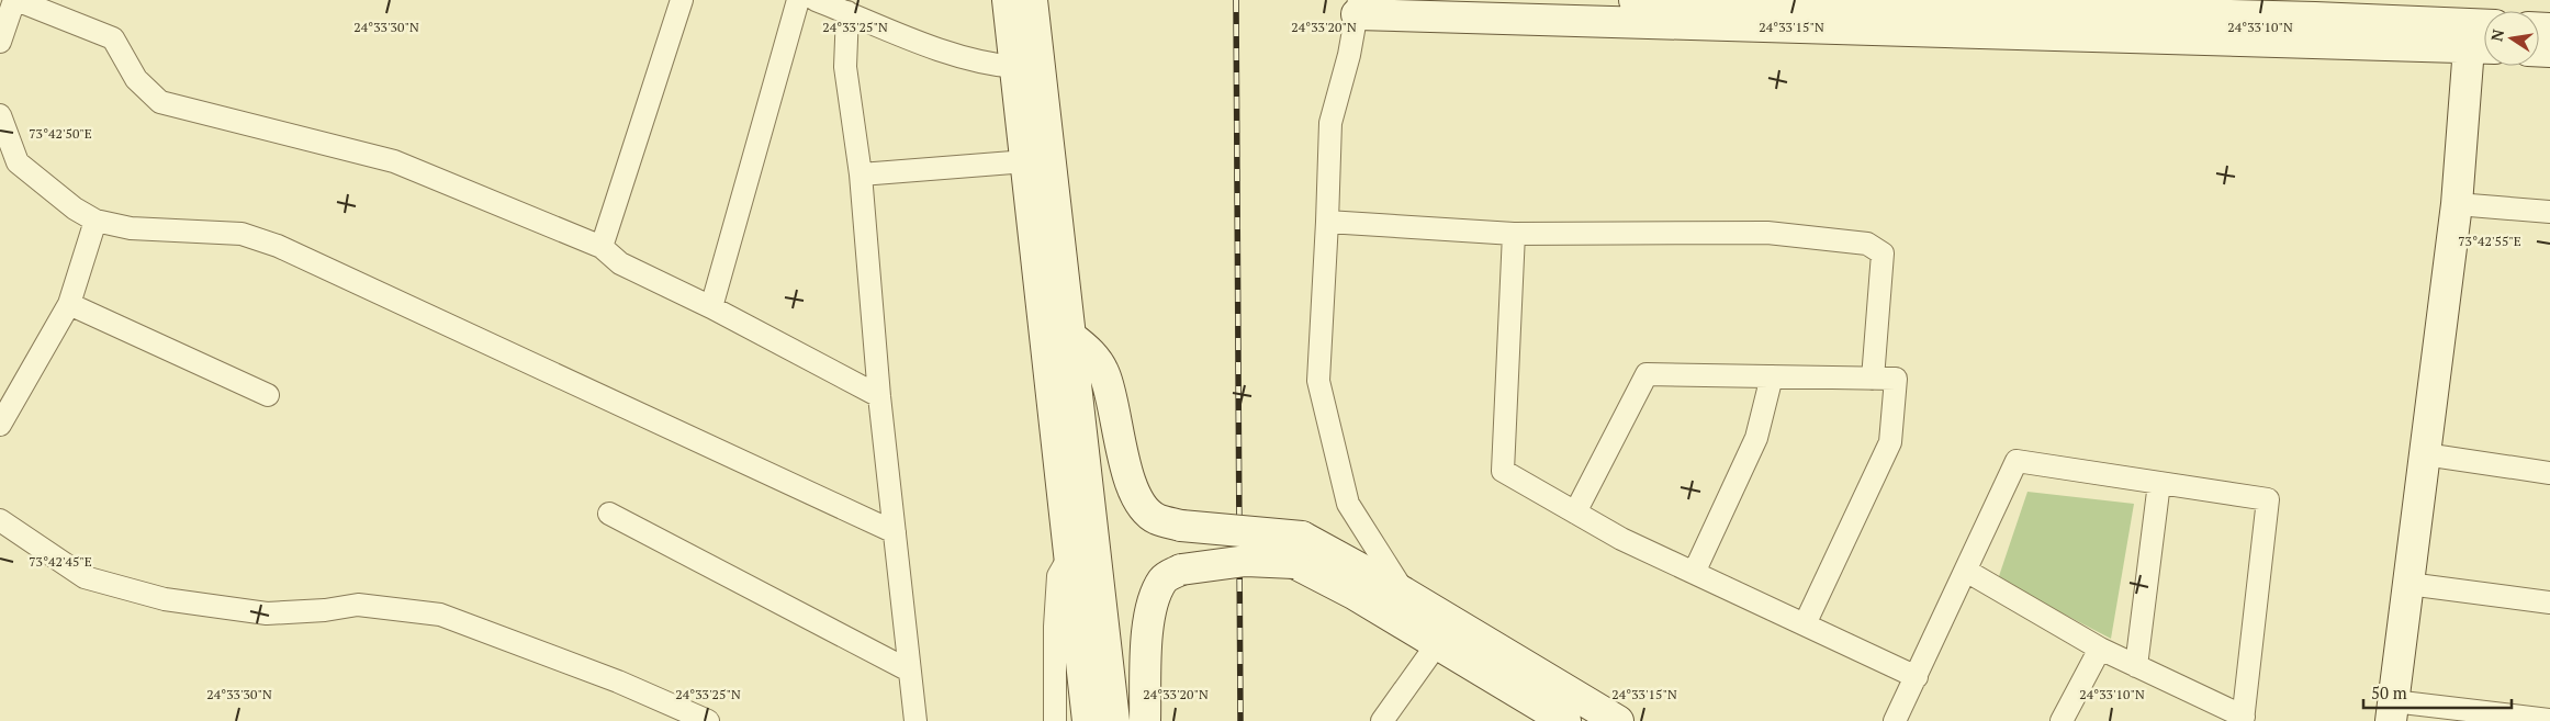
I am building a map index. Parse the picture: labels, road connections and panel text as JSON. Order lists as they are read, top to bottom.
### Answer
{
  "scale_bar": "50 m",
  "north": "left",
  "coordinates": [
    "24°33'30\"N",
    "24°33'25\"N",
    "24°33'20\"N",
    "24°33'15\"N",
    "24°33'10\"N",
    "73°42'50\"E",
    "73°42'55\"E",
    "73°42'45\"E"
  ]
}
